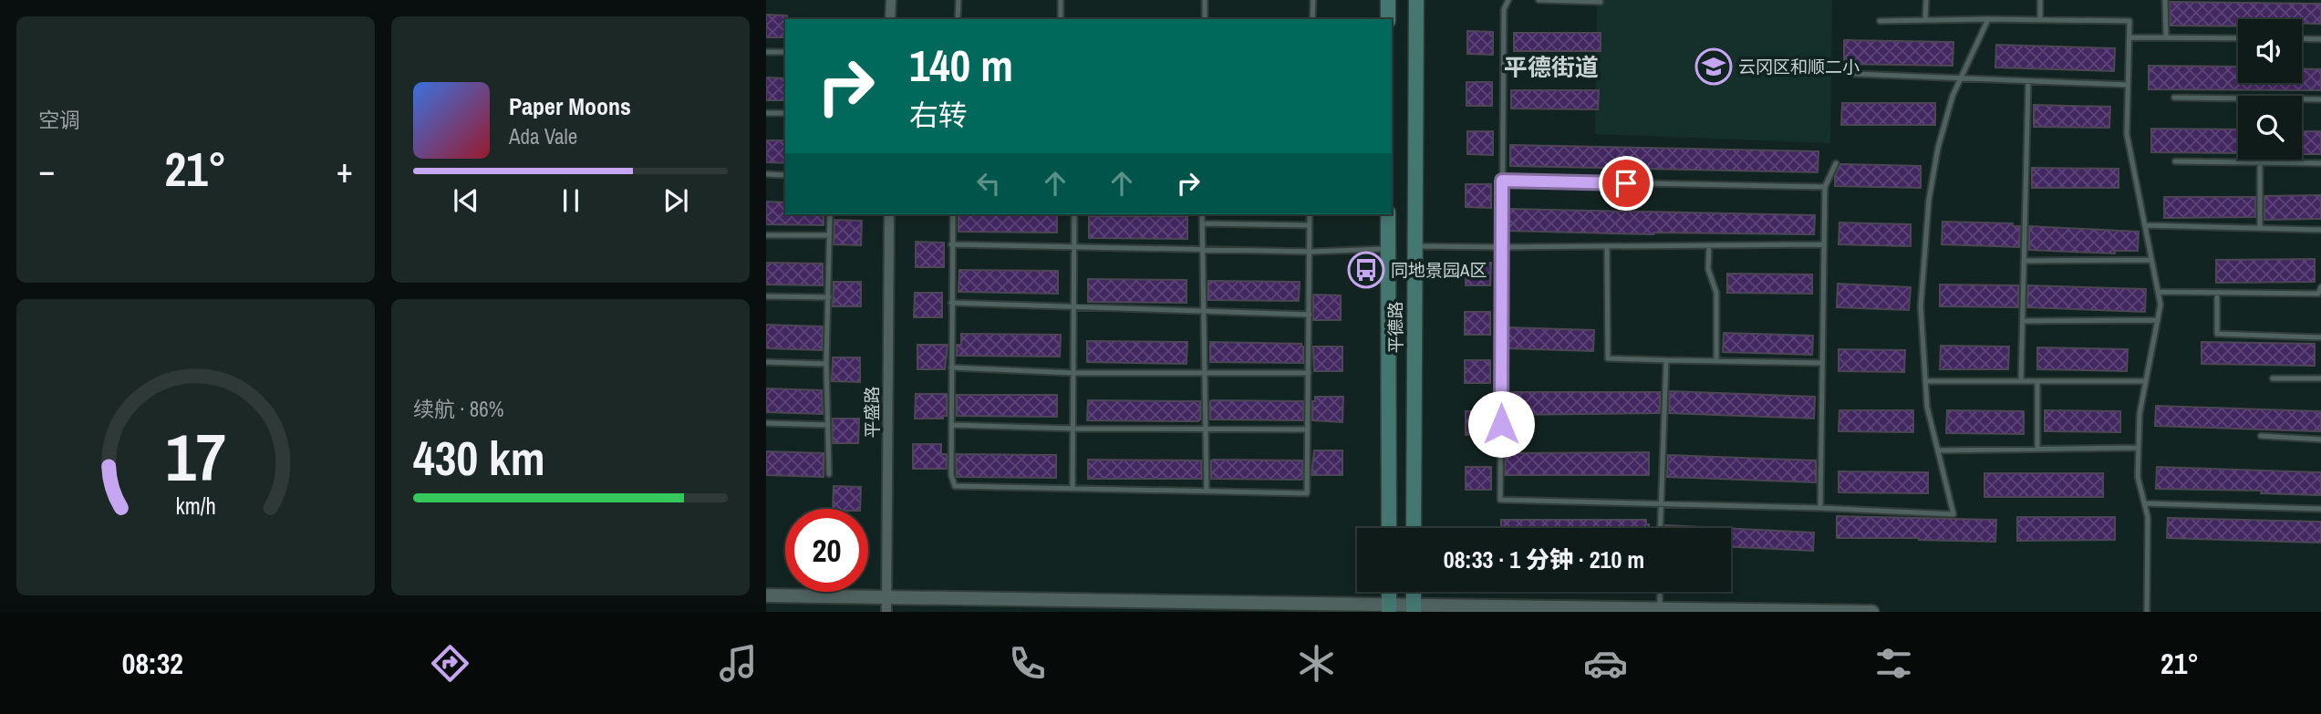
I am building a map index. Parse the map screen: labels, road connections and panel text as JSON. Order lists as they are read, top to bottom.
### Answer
{
  "streets": {
    "main road": ["平德路"],
    "street": ["平盛路"]
  },
  "districts": ["平德街道"],
  "places": {
    "school or university": ["云冈区和顺二小"],
    "bus stop": ["同地景园A区"]
  },
  "page": {
    "tile": [
      "空调",
      ["续航 · 86%", "430 km"]
    ],
    "turn": ["140 m", "右转"],
    "song": ["Paper Moons", "Ada Vale"],
    "heat": ["−", "21°", "+"],
    "limit": "20",
    "trip": "08:33 · 1 分钟 · 210 m",
    "tabs": ["08:32", "21°"],
    "gauge": ["17", "km/h"]
  }
}
